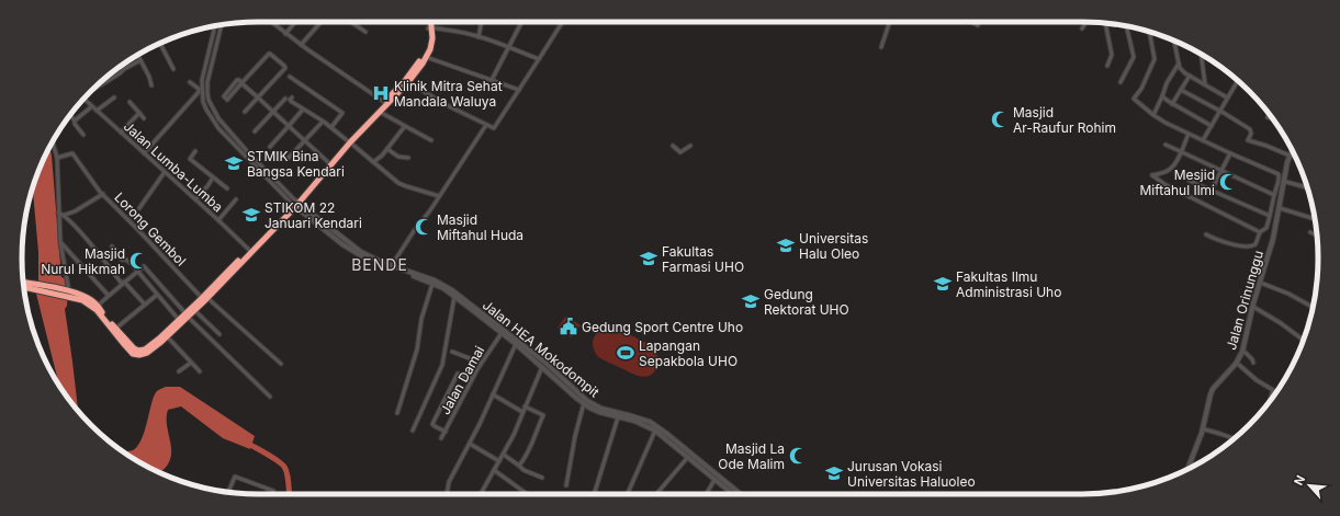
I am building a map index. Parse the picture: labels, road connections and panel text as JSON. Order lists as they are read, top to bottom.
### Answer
{
  "streets": {
    "street": [
      "Jalan Lumba-Lumba",
      "Lorong Gembol",
      "Jalan Orinunggu",
      "Jalan HEA Mokodompit",
      "Jalan Damai"
    ]
  },
  "crossings": [
    ["Jalan HEA Mokodompit", "Jalan Damai"]
  ],
  "districts": ["BENDE"],
  "places": {
    "hospital": ["Klinik Mitra Sehat Mandala Waluya"],
    "mosque": [
      "Masjid Ar-Raufur Rohim",
      "Mesjid Miftahul Ilmi",
      "Masjid Miftahul Huda",
      "Masjid Nurul Hikmah",
      "Masjid La Ode Malim"
    ],
    "school or university": [
      "STMIK Bina Bangsa Kendari",
      "STIKOM 22 Januari Kendari",
      "Universitas Halu Oleo",
      "Fakultas Farmasi UHO",
      "Fakultas Ilmu Administrasi Uho",
      "Gedung Rektorat UHO",
      "Jurusan Vokasi Universitas Haluoleo"
    ],
    "public building": ["Gedung Sport Centre Uho"],
    "sports": ["Lapangan Sepakbola UHO"]
  },
  "north": "top left"
}
